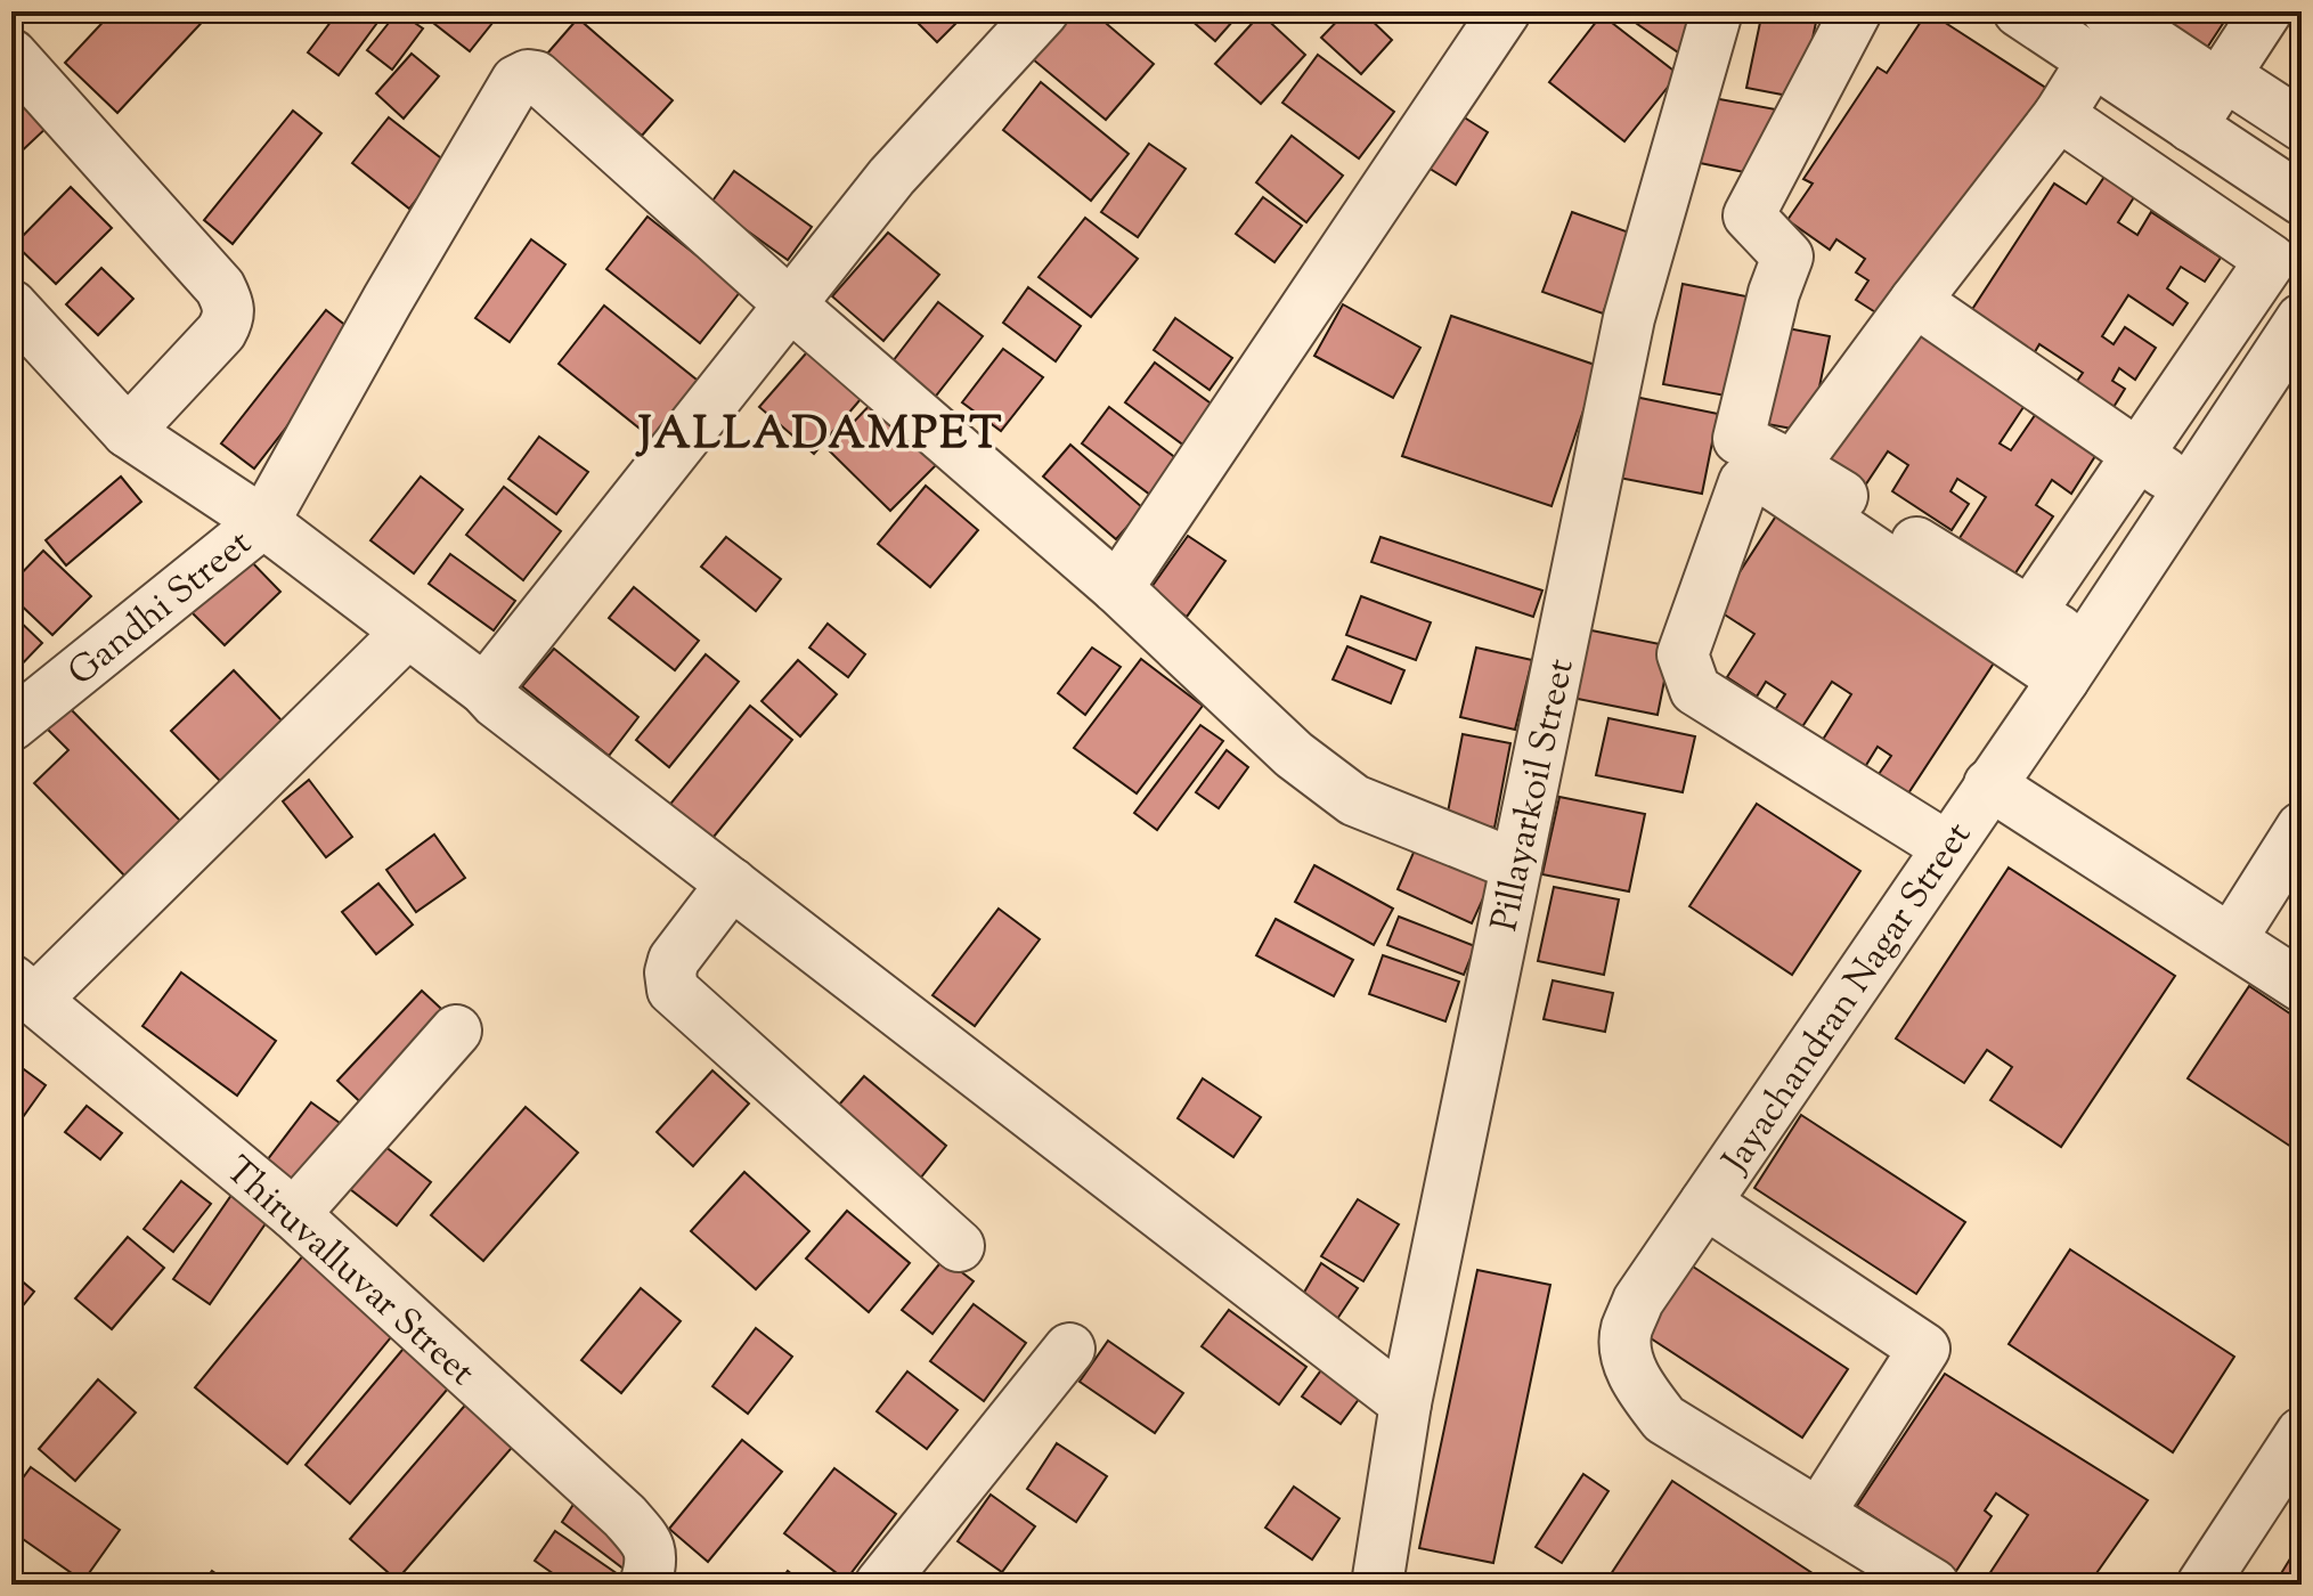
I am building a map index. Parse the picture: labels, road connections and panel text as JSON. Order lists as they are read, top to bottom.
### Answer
{
  "streets": {
    "street": [
      "Gandhi Street",
      "Pillayarkoil Street",
      "Jayachandran Nagar Street",
      "Thiruvalluvar Street"
    ]
  },
  "districts": ["JALLADAMPET"]
}
